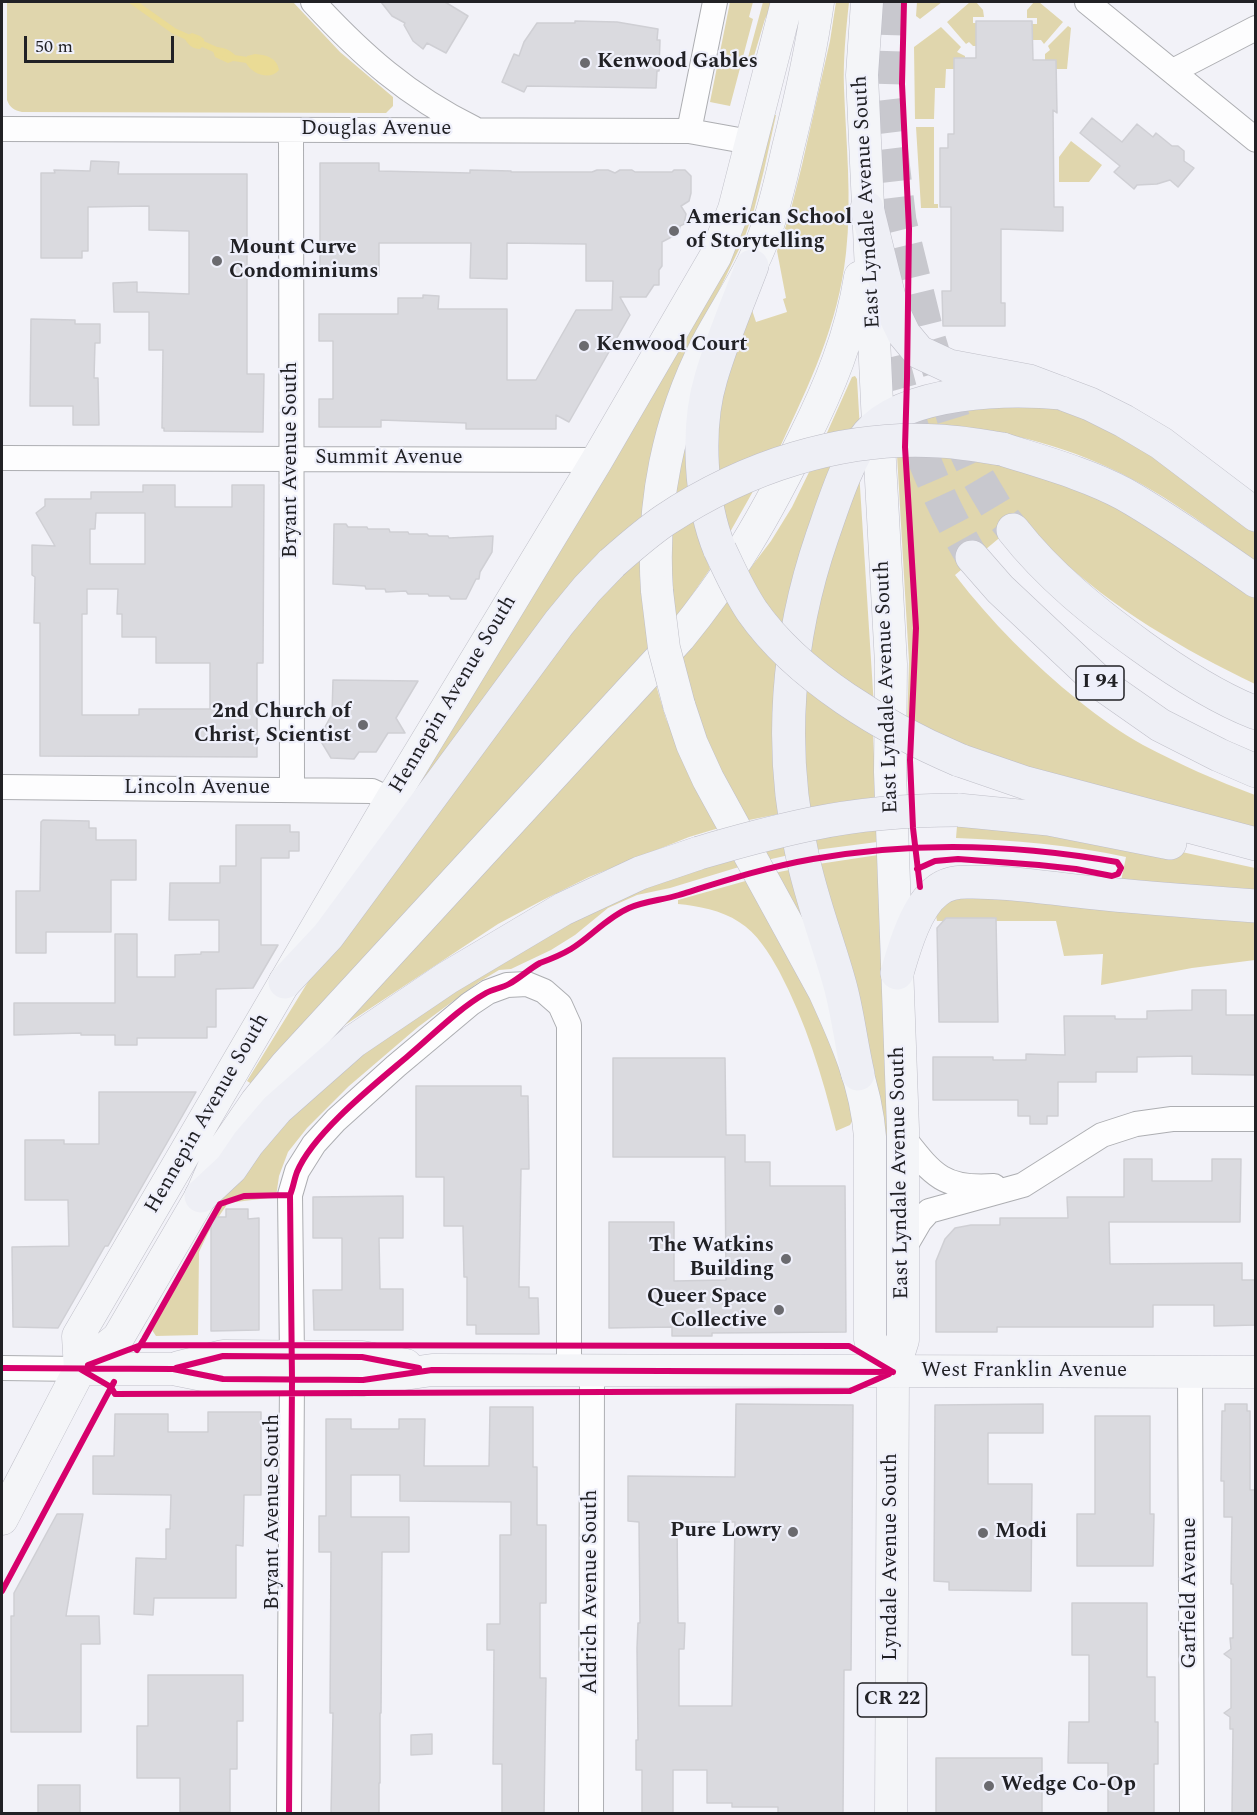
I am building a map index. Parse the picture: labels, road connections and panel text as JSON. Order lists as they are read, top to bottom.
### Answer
{
  "streets": {
    "highway": ["I 94"],
    "main road": [
      "East Lyndale Avenue South",
      "Hennepin Avenue South",
      "West Franklin Avenue",
      "Lyndale Avenue South",
      "CR 22"
    ],
    "street": [
      "Douglas Avenue",
      "Summit Avenue",
      "Bryant Avenue South",
      "Lincoln Avenue",
      "Aldrich Avenue South",
      "Garfield Avenue"
    ]
  },
  "crossings": [
    ["Douglas Avenue", "Bryant Avenue South"],
    ["Douglas Avenue", "Hennepin Avenue South"],
    ["East Lyndale Avenue South", "Hennepin Avenue South"],
    ["East Lyndale Avenue South", "West Franklin Avenue"],
    ["East Lyndale Avenue South", "Lyndale Avenue South"],
    ["Summit Avenue", "Bryant Avenue South"],
    ["Summit Avenue", "Hennepin Avenue South"],
    ["Bryant Avenue South", "Lincoln Avenue"],
    ["Bryant Avenue South", "West Franklin Avenue"],
    ["Bryant Avenue South", "Aldrich Avenue South"],
    ["Hennepin Avenue South", "Lincoln Avenue"],
    ["Hennepin Avenue South", "West Franklin Avenue"],
    ["West Franklin Avenue", "Lyndale Avenue South"],
    ["West Franklin Avenue", "Aldrich Avenue South"],
    ["West Franklin Avenue", "Garfield Avenue"]
  ],
  "places": [
    "Kenwood Gables",
    "American School of Storytelling",
    "Mount Curve Condominiums",
    "Kenwood Court",
    "2nd Church of Christ, Scientist",
    "The Watkins Building",
    "Queer Space Collective",
    "Pure Lowry",
    "Modi",
    "Wedge Co-Op"
  ],
  "scale_bar": "50 m"
}
